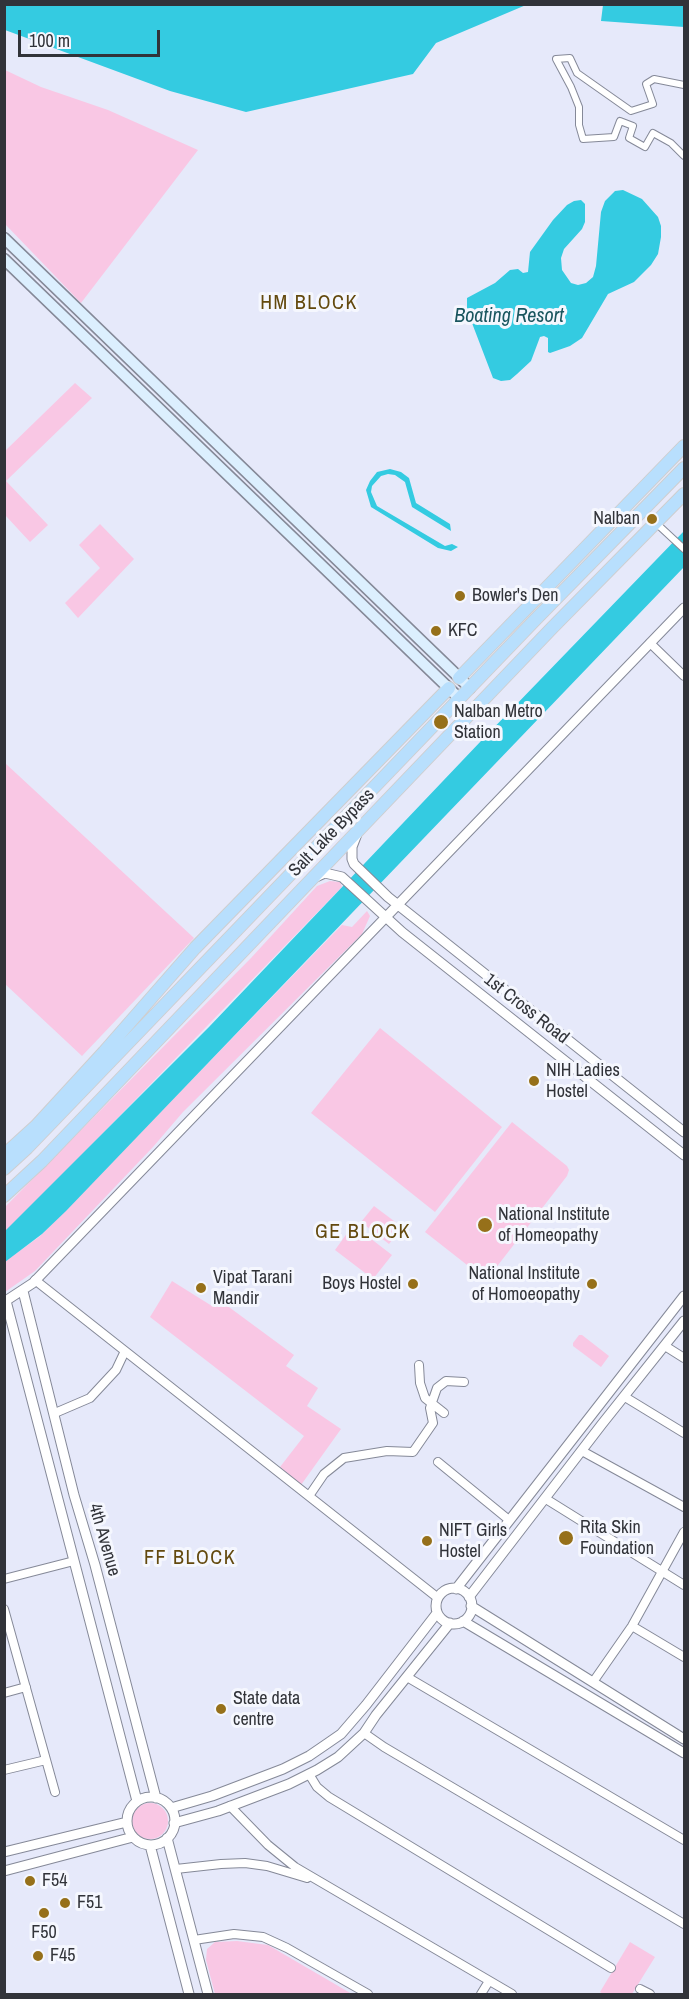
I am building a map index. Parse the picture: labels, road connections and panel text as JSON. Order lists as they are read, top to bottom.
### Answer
{
  "streets": {
    "main road": ["Salt Lake Bypass"],
    "street": ["1st Cross Road", "4th Avenue"]
  },
  "crossings": [
    ["Salt Lake Bypass", "1st Cross Road"]
  ],
  "districts": ["HM BLOCK", "GE BLOCK", "FF BLOCK"],
  "water": ["Boating Resort"],
  "places": [
    "Nalban",
    "Bowler's Den",
    "KFC",
    "Nalban Metro Station",
    "NIH Ladies Hostel",
    "National Institute of Homeopathy",
    "Boys Hostel",
    "National Institute of Homoeopathy",
    "Vipat Tarani Mandir",
    "Rita Skin Foundation",
    "NIFT Girls Hostel",
    "State data centre",
    "F54",
    "F51",
    "F50",
    "F45"
  ],
  "scale_bar": "100 m"
}
